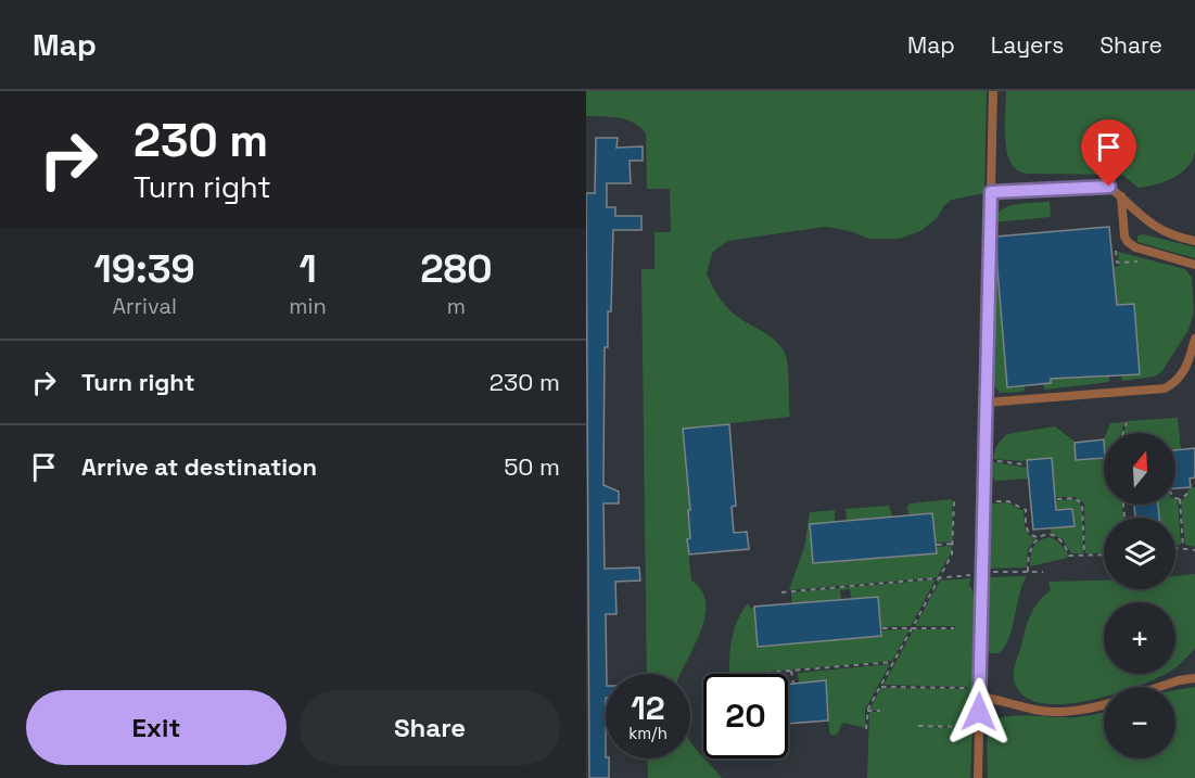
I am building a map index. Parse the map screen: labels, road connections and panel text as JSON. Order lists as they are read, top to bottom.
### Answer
{
  "north": "top",
  "page": {
    "header": "Map",
    "nav": ["Map", "Layers", "Share"],
    "turn": ["230 m", "Turn right"],
    "eta": [
      "19:39",
      "Arrival",
      "1",
      "min",
      "280",
      "m"
    ],
    "list": [
      {
        "name": "Turn right",
        "value": "230 m"
      },
      {
        "name": "Arrive at destination",
        "value": "50 m"
      }
    ],
    "map_buttons": ["+", "−"],
    "speed": "12 km/h",
    "limit": "20",
    "buttons": ["Exit", "Share"]
  }
}
